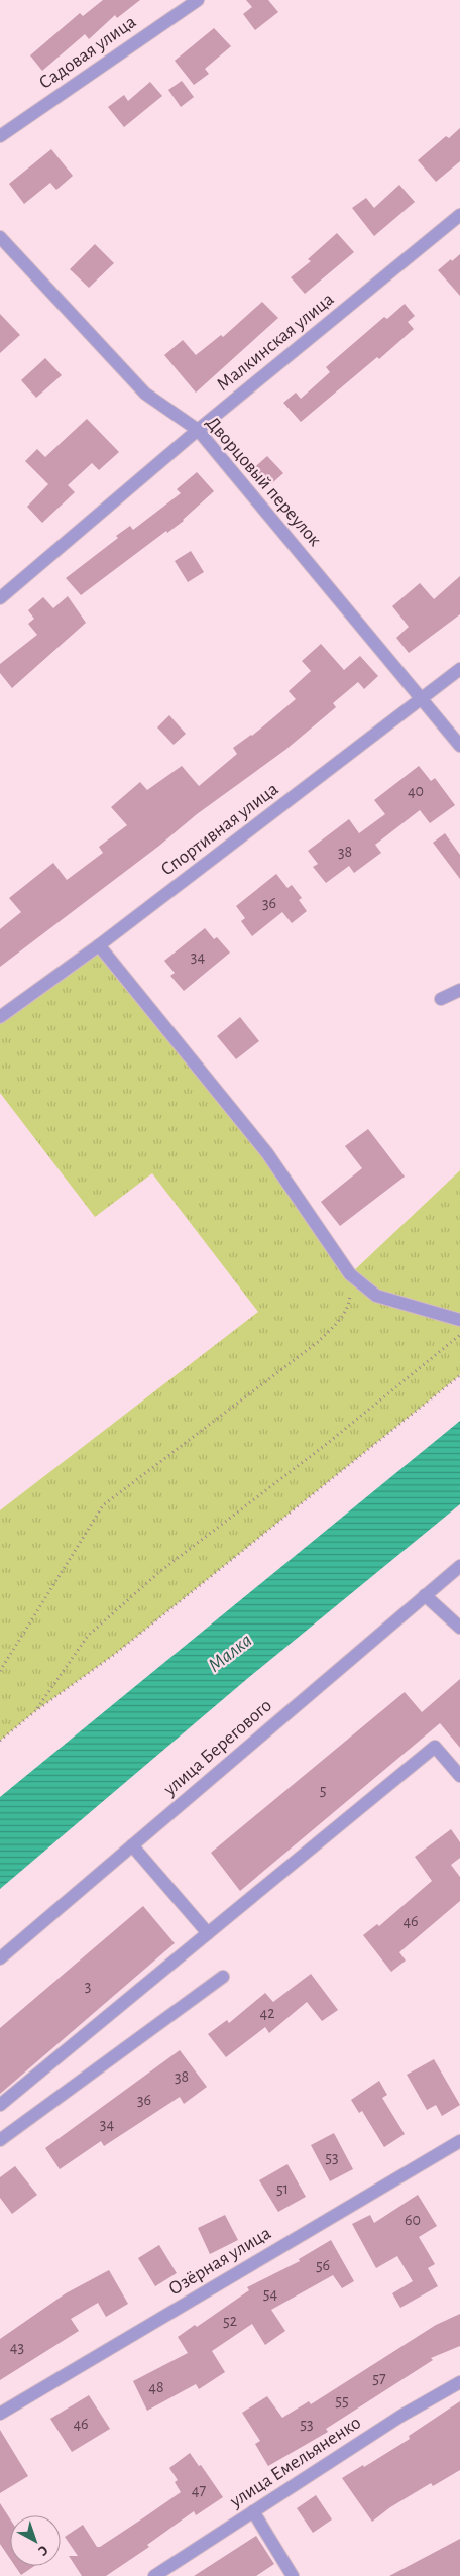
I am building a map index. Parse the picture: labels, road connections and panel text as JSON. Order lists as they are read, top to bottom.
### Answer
{
  "streets": {
    "street": [
      "Садовая улица",
      "Малкинская улица",
      "Дворцовый переулок",
      "Спортивная улица",
      "улица Берегового",
      "Озёрная улица",
      "улица Емельяненко"
    ]
  },
  "crossings": [
    ["Малкинская улица", "Дворцовый переулок"],
    ["Дворцовый переулок", "Спортивная улица"]
  ],
  "water": ["Малка"],
  "house_numbers": [
    "40",
    "38",
    "36",
    "34",
    "5",
    "46",
    "3",
    "42",
    "38",
    "36",
    "34",
    "53",
    "51",
    "60",
    "56",
    "54",
    "52",
    "43",
    "57",
    "48",
    "55",
    "46",
    "53",
    "47"
  ],
  "north": "bottom right"
}
